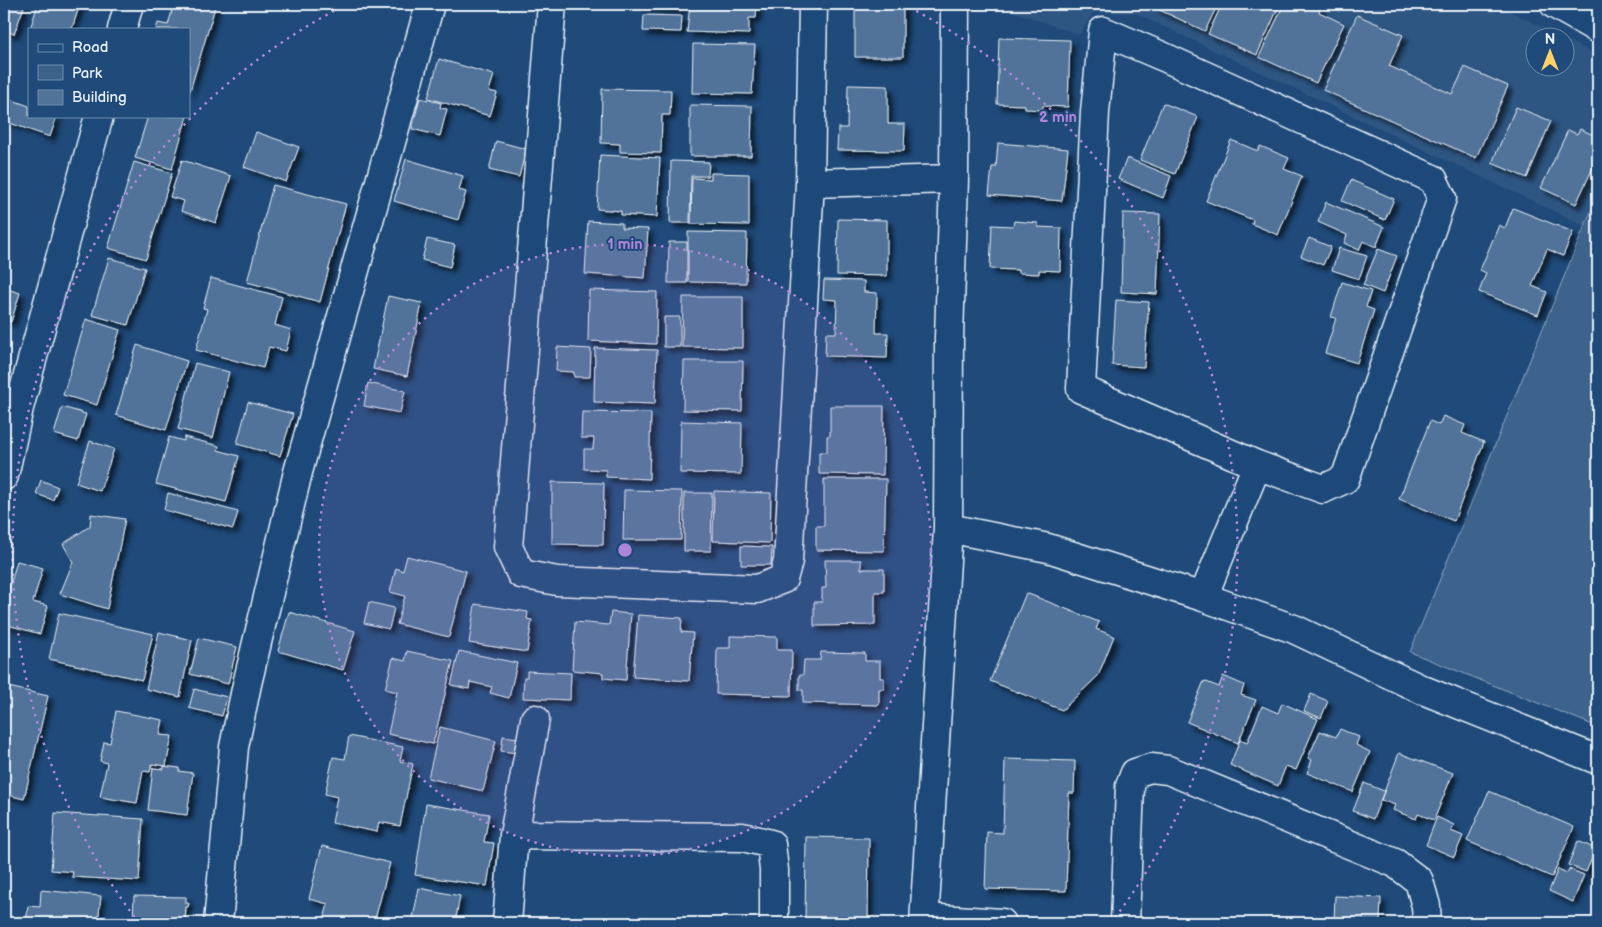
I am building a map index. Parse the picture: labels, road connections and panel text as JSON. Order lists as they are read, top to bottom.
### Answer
{
  "legend": ["Road", "Park", "Building"],
  "north": "top",
  "rings": ["2 min", "1 min"]
}
